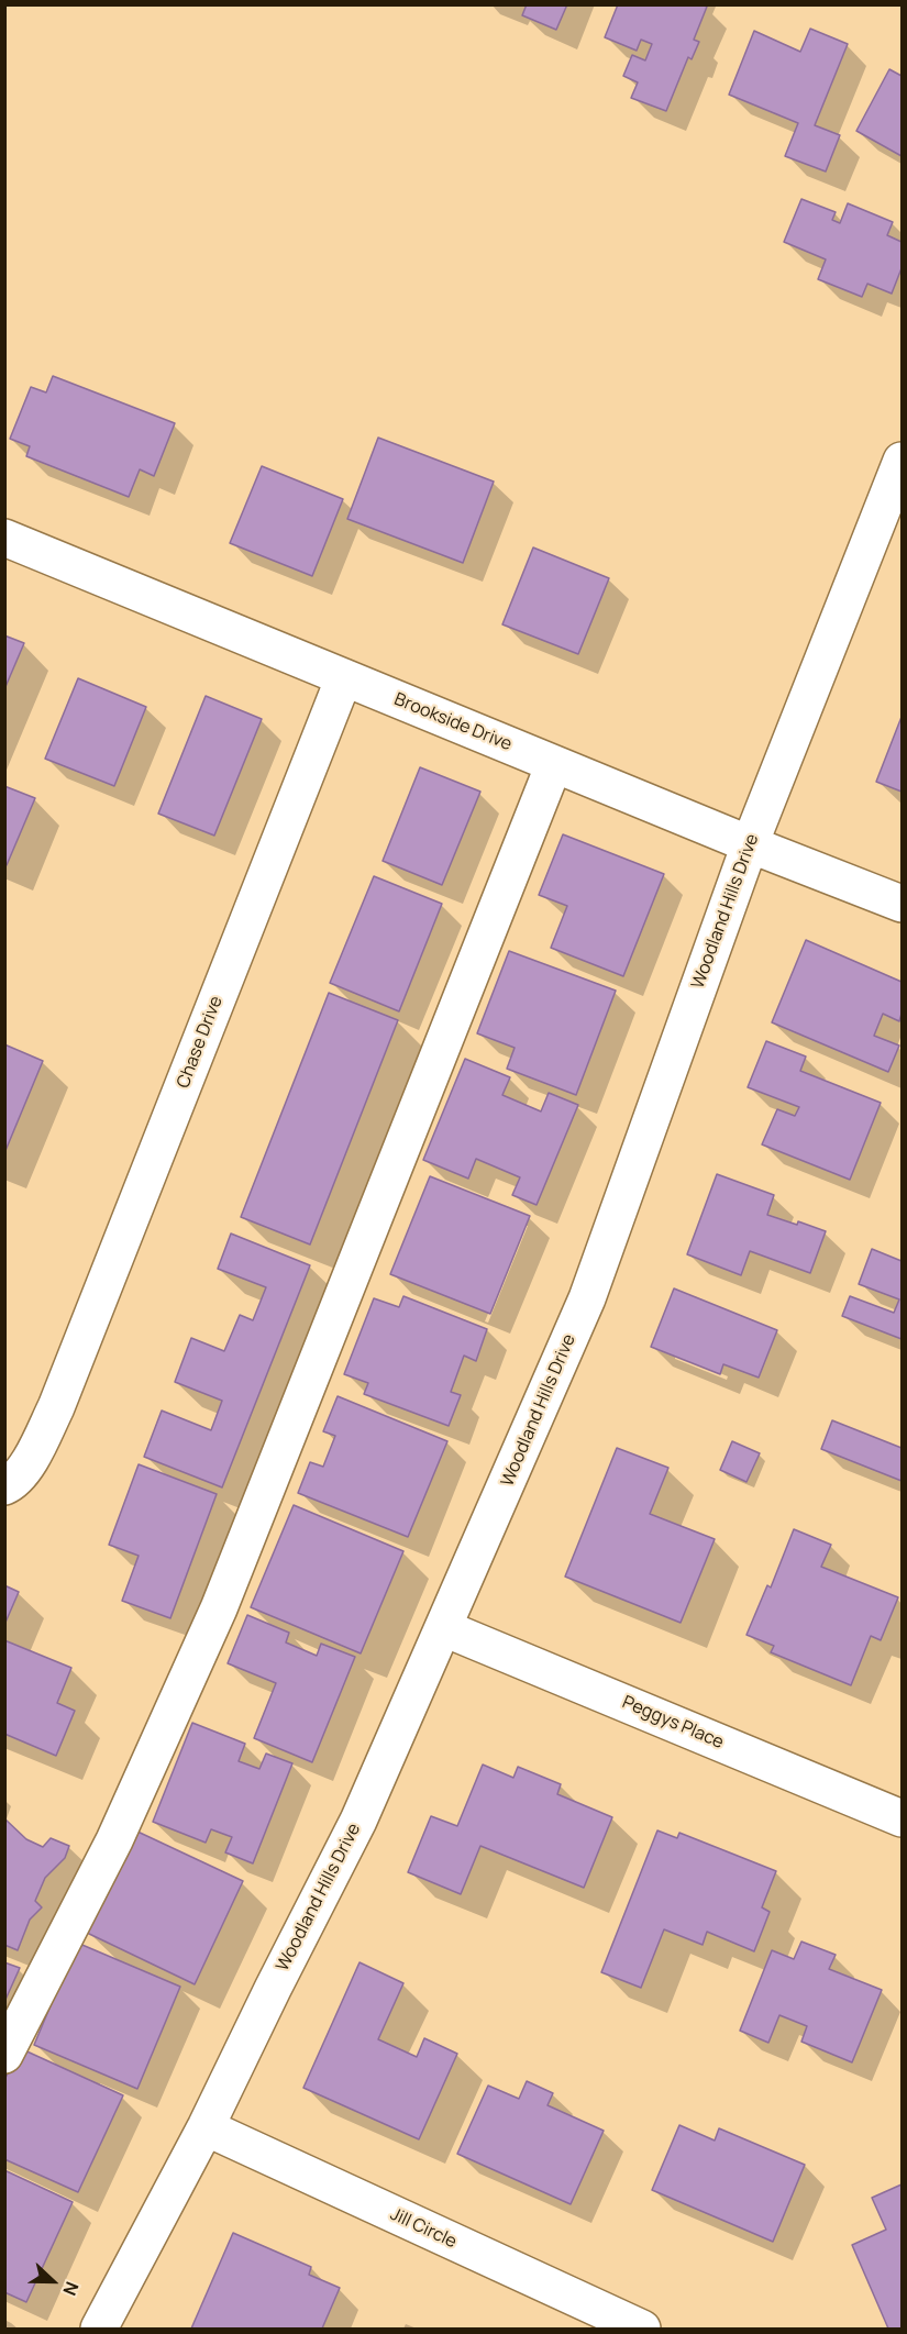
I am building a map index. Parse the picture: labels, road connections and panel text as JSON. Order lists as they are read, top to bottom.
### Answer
{
  "streets": {
    "street": [
      "Brookside Drive",
      "Woodland Hills Drive",
      "Chase Drive",
      "Peggys Place",
      "Jill Circle"
    ]
  },
  "crossings": [
    ["Brookside Drive", "Woodland Hills Drive"],
    ["Brookside Drive", "Chase Drive"],
    ["Woodland Hills Drive", "Peggys Place"],
    ["Woodland Hills Drive", "Jill Circle"]
  ],
  "north": "right"
}
